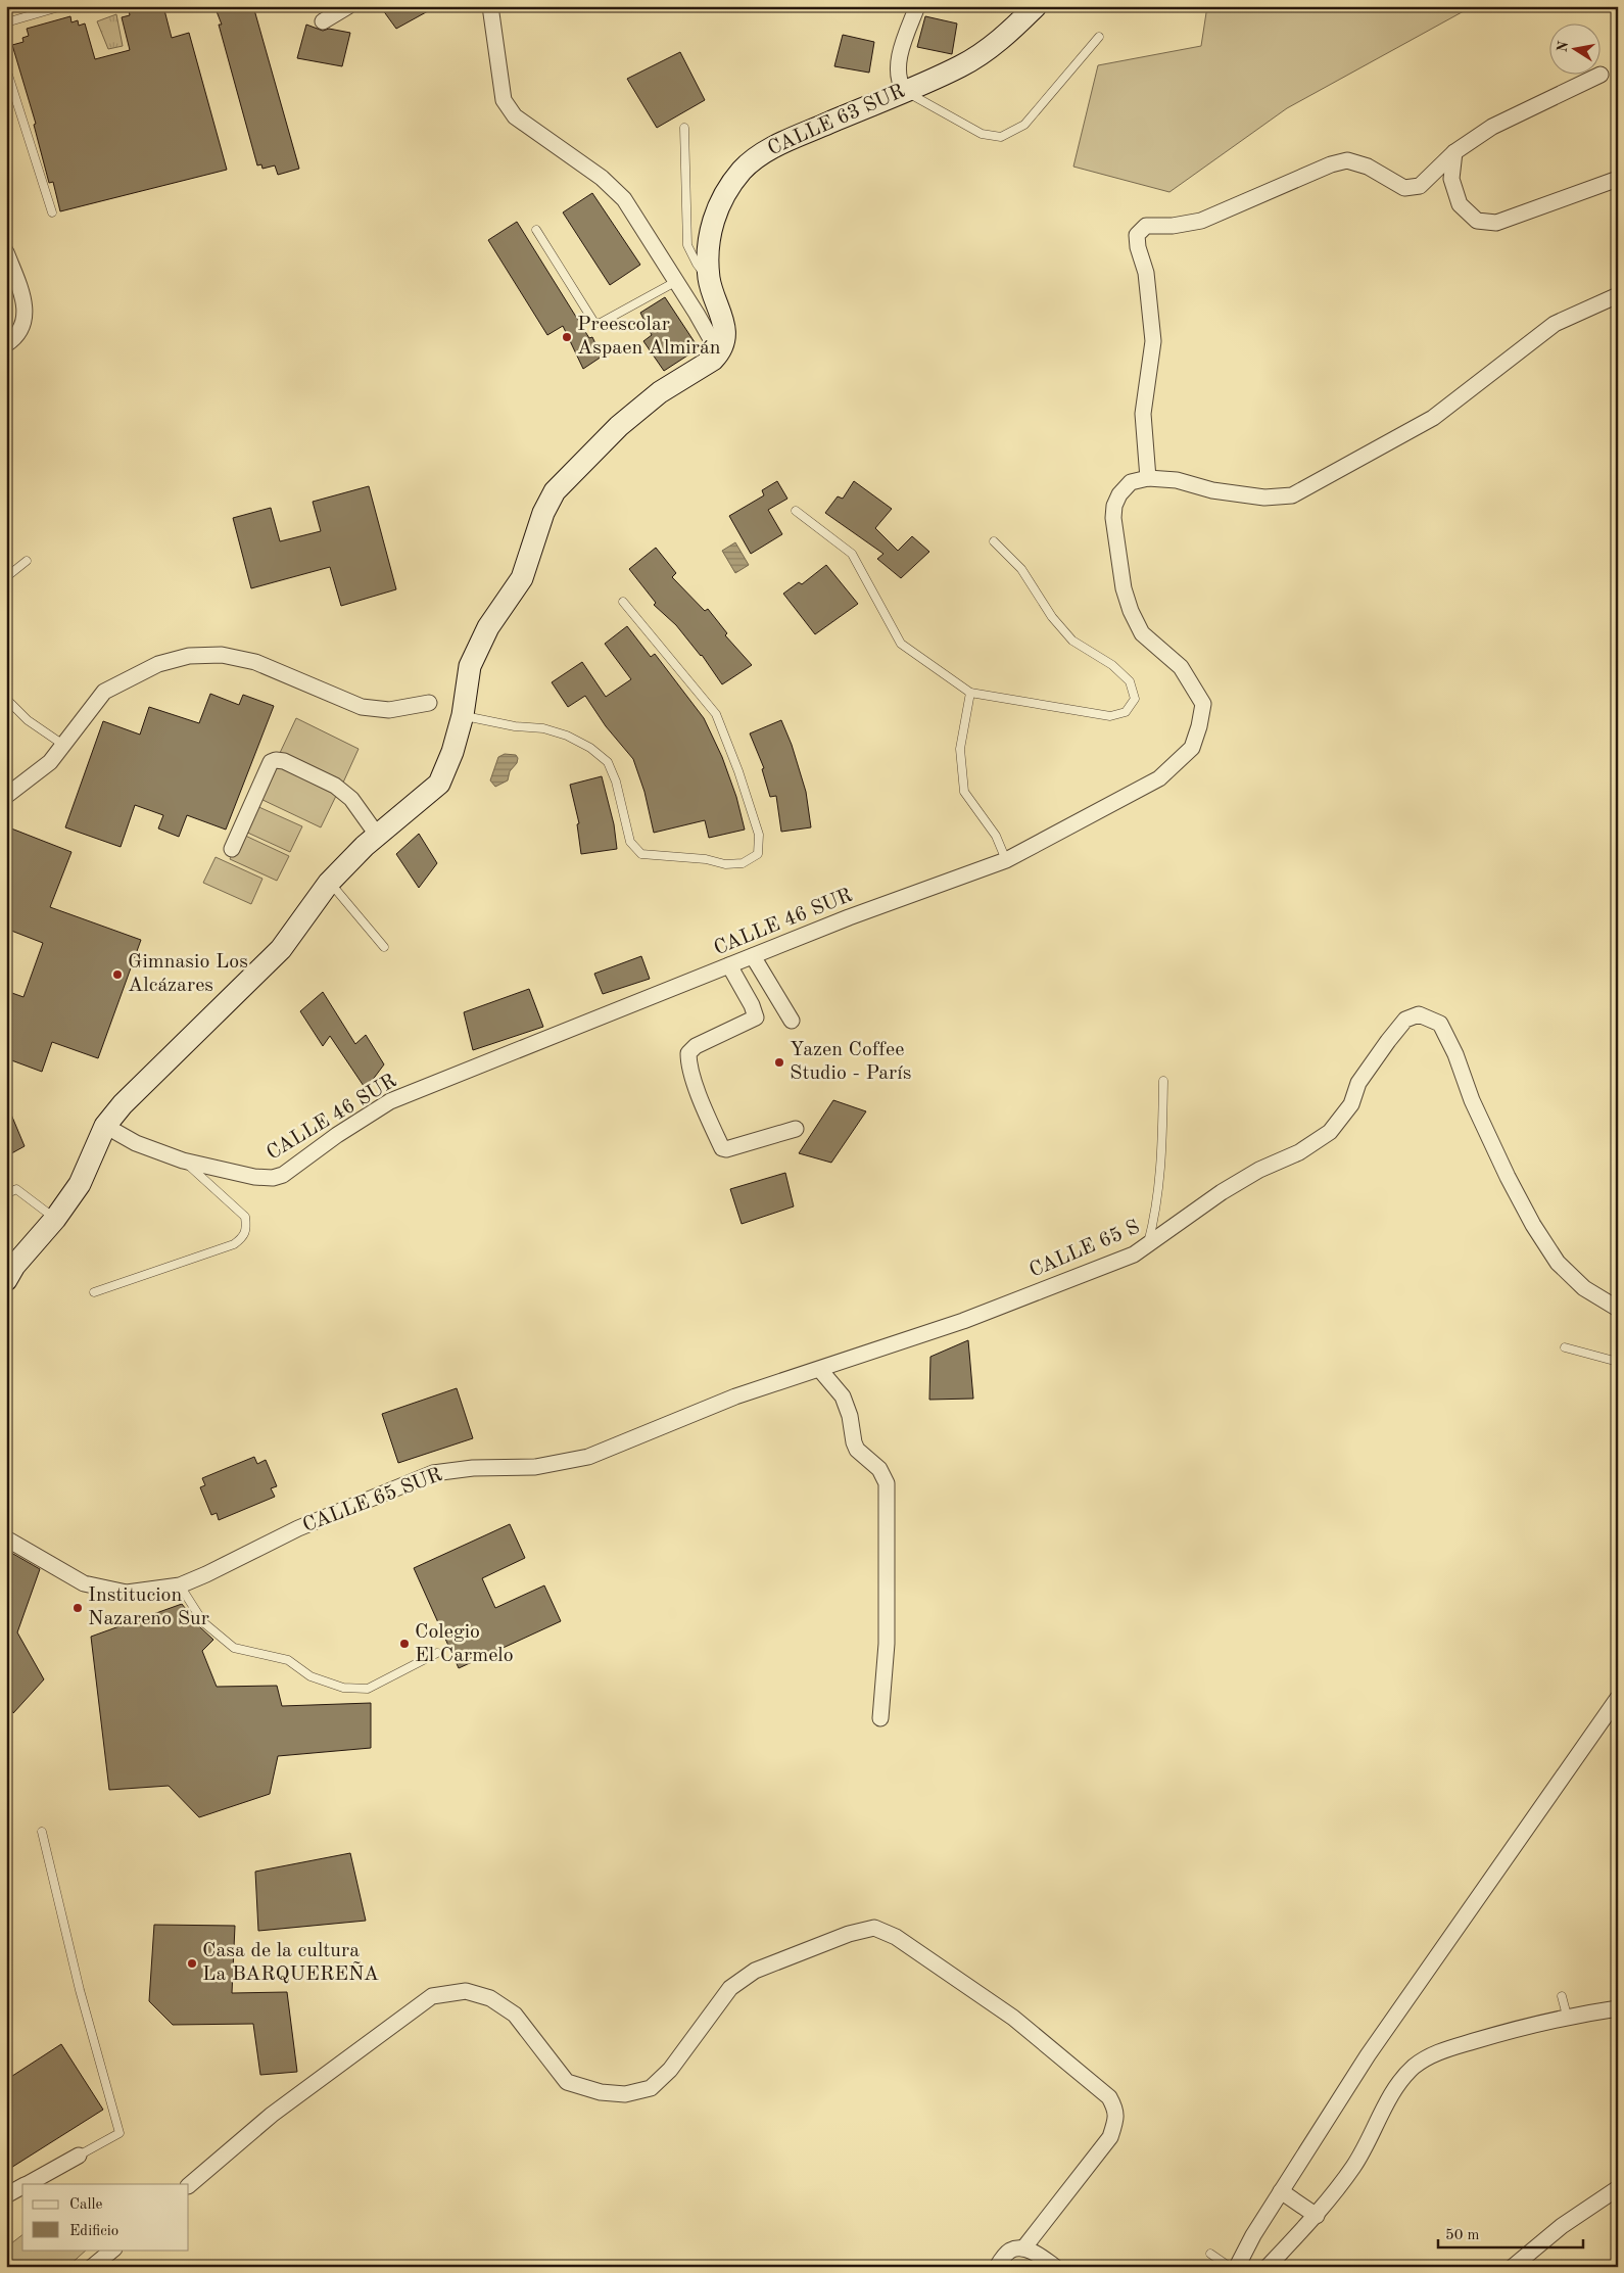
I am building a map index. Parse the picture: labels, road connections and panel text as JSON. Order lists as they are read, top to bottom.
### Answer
{
  "streets": {
    "street": [
      "CALLE 63 SUR",
      "CALLE 46 SUR",
      "CALLE 65 S",
      "CALLE 65 SUR"
    ]
  },
  "crossings": [
    ["CALLE 65 S", "CALLE 65 SUR"]
  ],
  "places": [
    "Preescolar Aspaen Almirán",
    "Gimnasio Los Alcázares",
    "Yazen Coffee Studio - París",
    "Institucion Nazareno Sur",
    "Colegio El Carmelo",
    "Casa de la cultura La BARQUEREÑA"
  ],
  "legend": ["Calle", "Edificio"],
  "scale_bar": "50 m",
  "north": "left"
}
